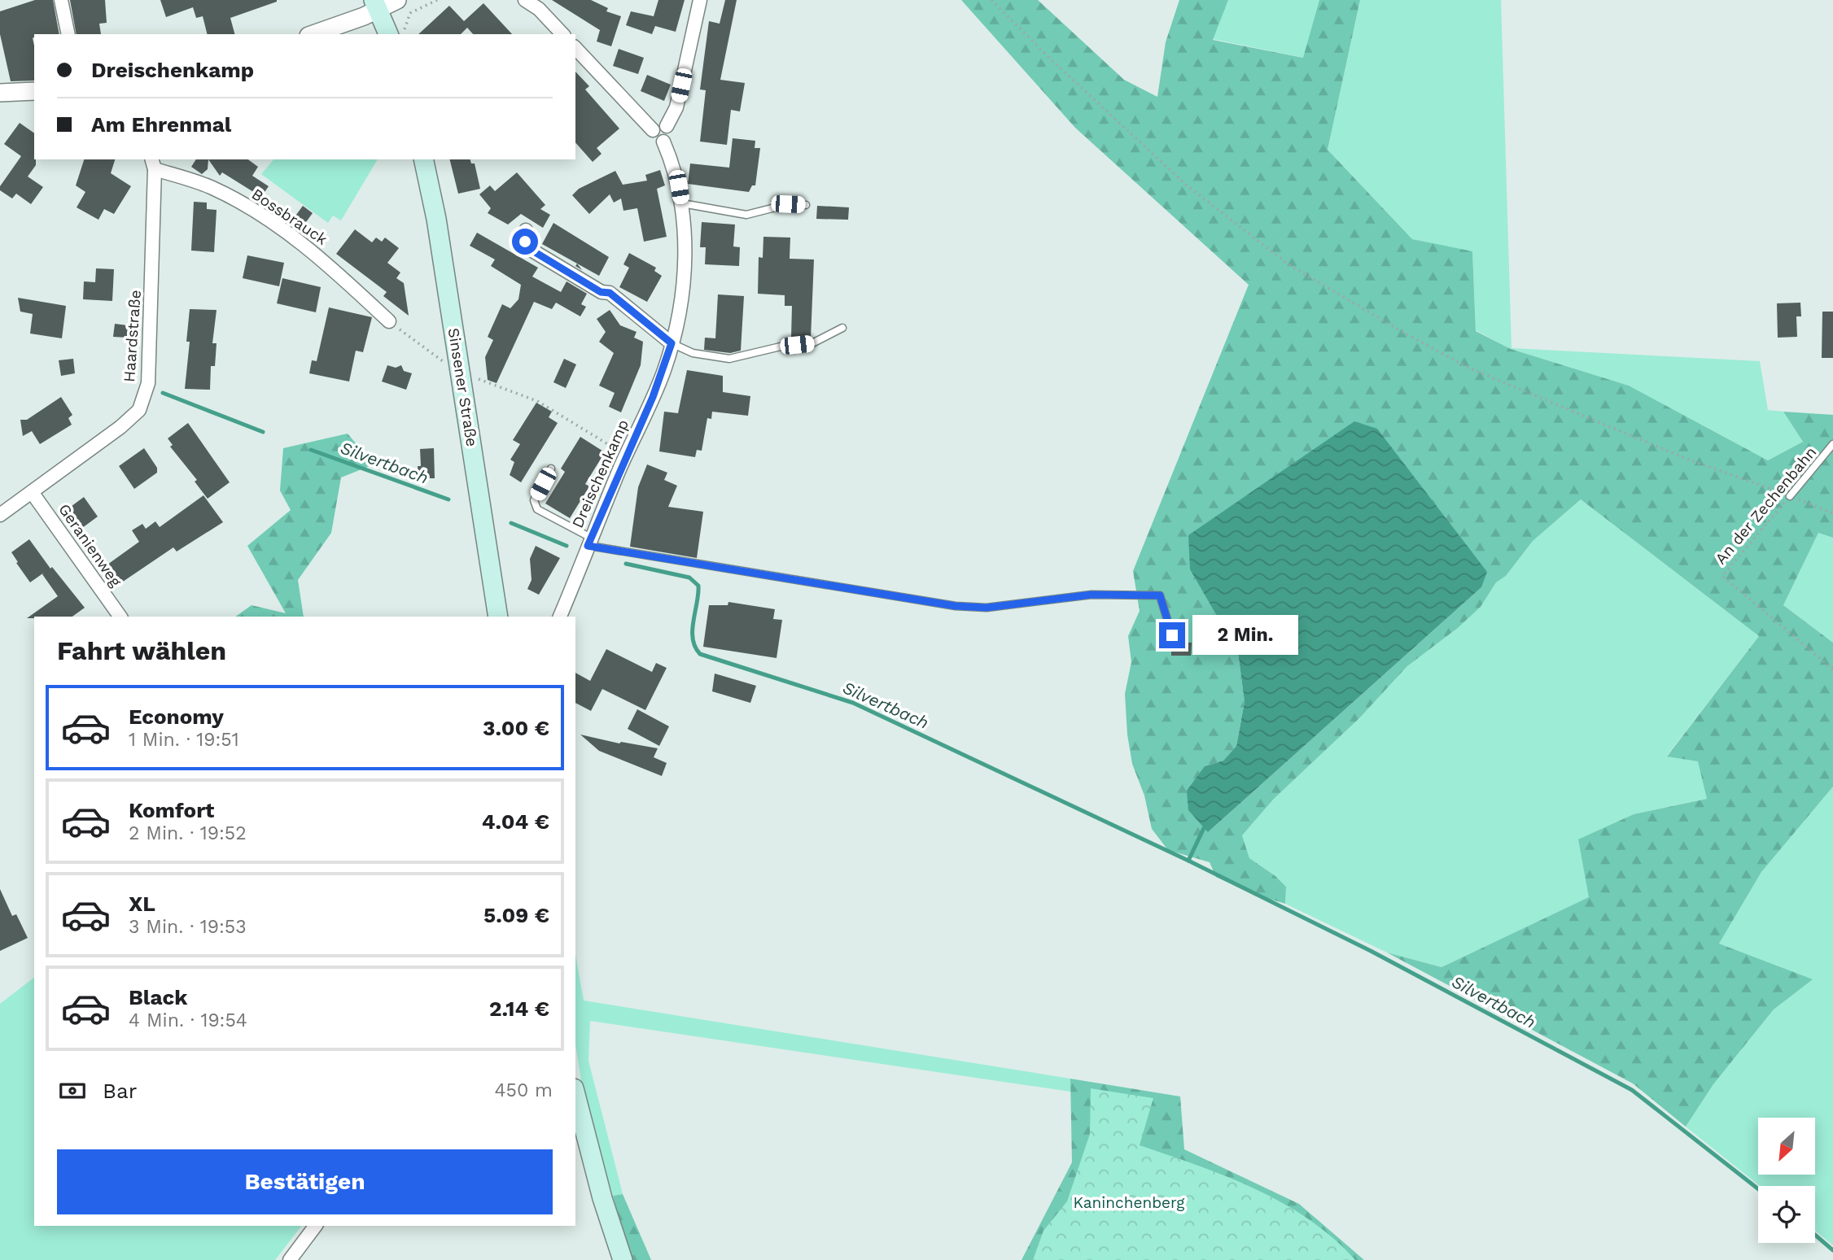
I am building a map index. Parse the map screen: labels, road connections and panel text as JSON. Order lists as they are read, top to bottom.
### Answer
{
  "streets": {
    "main road": ["Sinsener Straße"],
    "street": [
      "Bossbrauck",
      "Haardstraße",
      "Dreischenkamp",
      "Geranienweg"
    ],
    "lane": ["An der Zechenbahn"]
  },
  "crossings": [
    ["Bossbrauck", "Haardstraße"],
    ["Haardstraße", "Geranienweg"]
  ],
  "water": ["Silvertbach"],
  "parks": ["Kaninchenberg"],
  "north": "bottom left",
  "page": {
    "banner": ["Dreischenkamp", "Am Ehrenmal"],
    "bubble": "2 Min.",
    "heading": "Fahrt wählen",
    "list": [
      {
        "name": "Economy",
        "note": "1 Min. · 19:51",
        "value": "3.00 €"
      },
      {
        "name": "Komfort",
        "note": "2 Min. · 19:52",
        "value": "4.04 €"
      },
      {
        "name": "XL",
        "note": "3 Min. · 19:53",
        "value": "5.09 €"
      },
      {
        "name": "Black",
        "note": "4 Min. · 19:54",
        "value": "2.14 €"
      }
    ],
    "pay": ["Bar", "450 m"],
    "buttons": "Bestätigen"
  }
}
